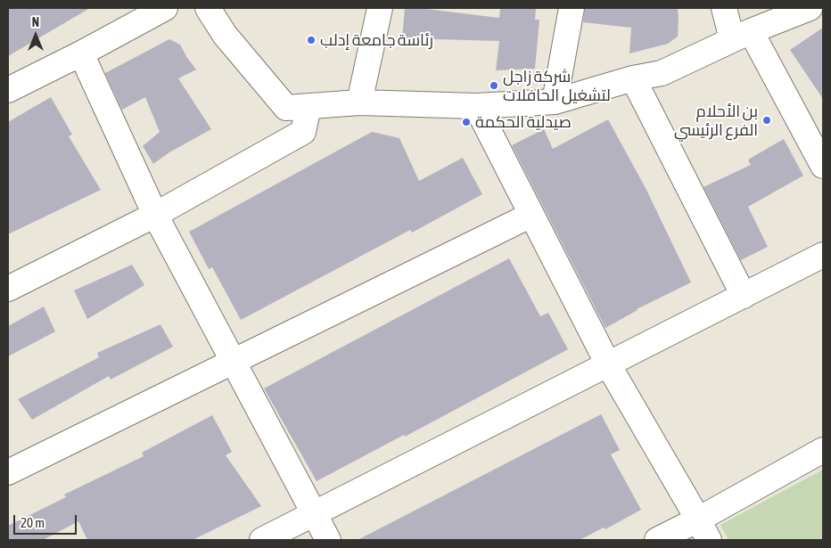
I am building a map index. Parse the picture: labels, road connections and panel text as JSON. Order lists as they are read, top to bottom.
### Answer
{
  "places": [
    "رئاسة جامعة إدلب",
    "شركة زاجل لتشغيل الحافلات",
    "بن الأحلام الفرع الرئيسي",
    "صيدلية الحكمة"
  ],
  "scale_bar": "20 m",
  "north": "top"
}
